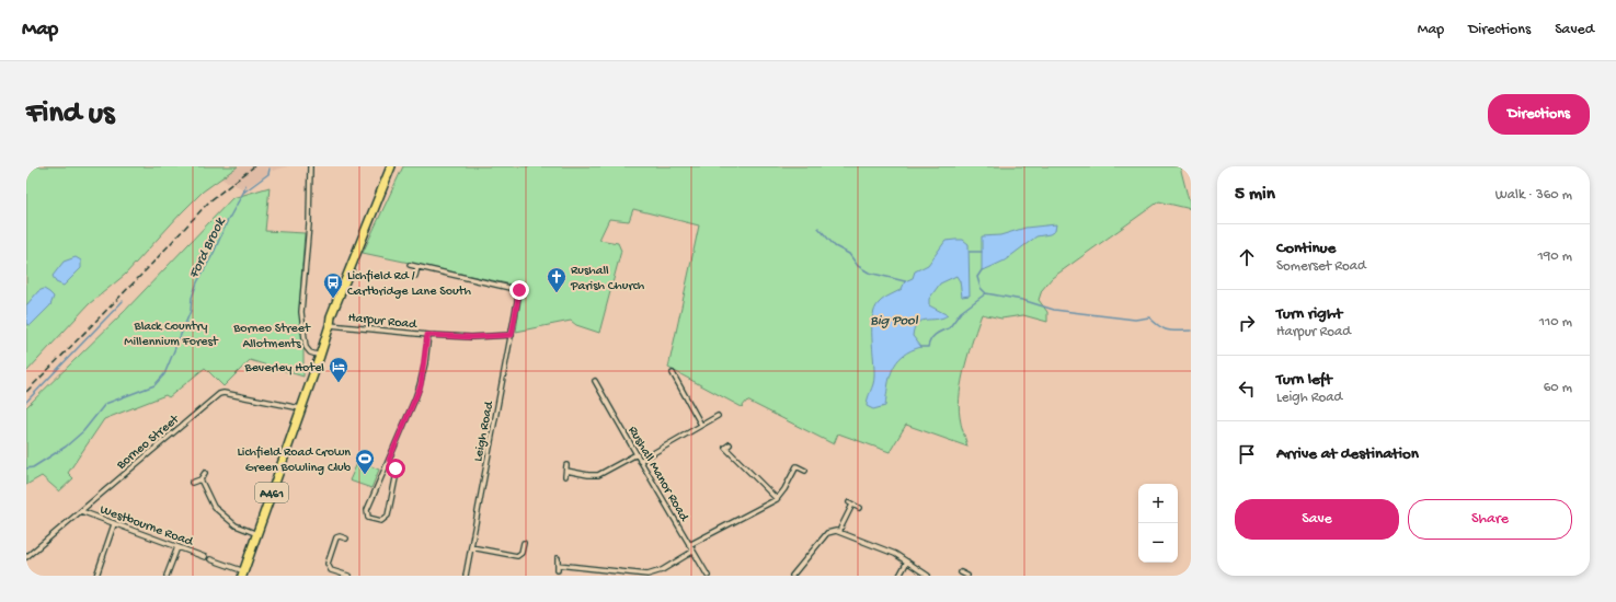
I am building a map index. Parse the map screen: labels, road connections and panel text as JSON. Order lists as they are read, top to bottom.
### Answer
{
  "streets": {
    "highway": ["A461"],
    "street": [
      "Harpur Road",
      "Leigh Road",
      "Borneo Street",
      "Rushall Manor Road",
      "Westbourne Road"
    ]
  },
  "crossings": [
    ["Harpur Road", "Leigh Road"],
    ["Harpur Road", "A461"],
    ["Borneo Street", "A461"],
    ["Borneo Street", "Westbourne Road"]
  ],
  "water": ["Ford Brook", "Big Pool"],
  "parks": ["Black Country Millennium Forest", "Borneo Street Allotments"],
  "places": {
    "church": ["Rushall Parish Church"],
    "bus stop": ["Lichfield Rd / Cartbridge Lane South"],
    "hotel": ["Beverley Hotel"],
    "sports": ["Lichfield Road Crown Green Bowling Club"]
  },
  "page": {
    "header": "Map",
    "nav": ["Map", "Directions", "Saved"],
    "buttons": [
      "Directions",
      ["Save", "Share"]
    ],
    "title": "Find us",
    "heading": ["5 min", "Walk · 360 m"],
    "list": [
      ["Continue", "Somerset Road", "190 m"],
      ["Turn right", "Harpur Road", "110 m"],
      ["Turn left", "Leigh Road", "60 m"],
      "Arrive at destination"
    ],
    "map_buttons": ["+", "−"]
  }
}
